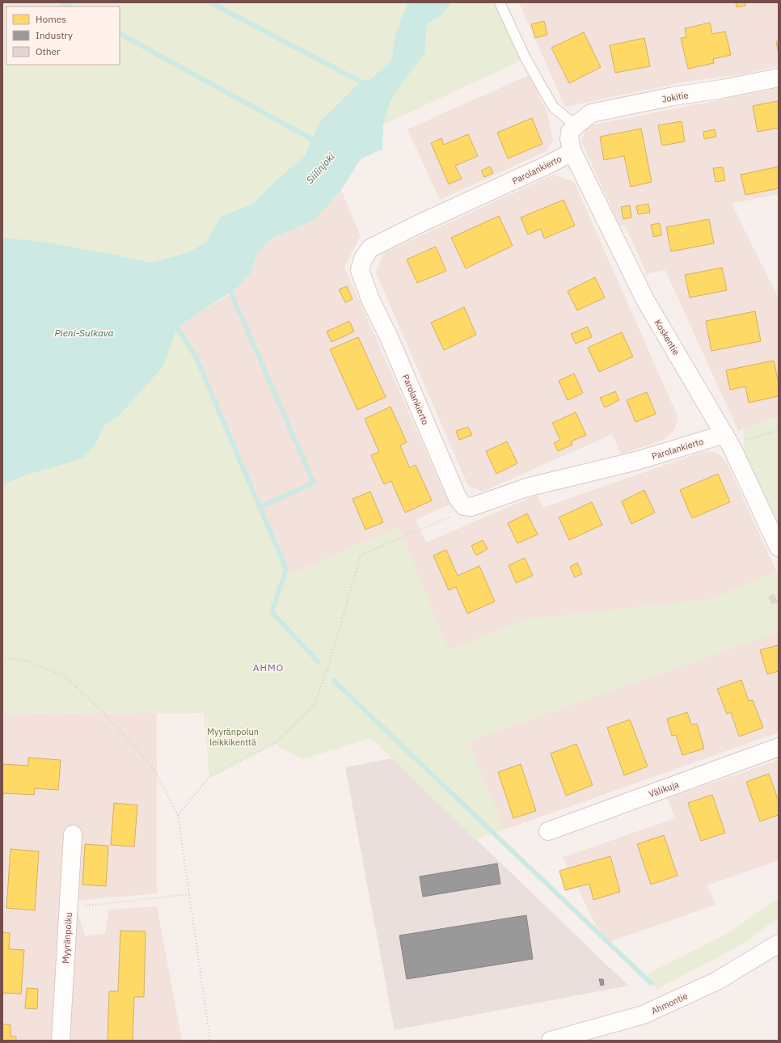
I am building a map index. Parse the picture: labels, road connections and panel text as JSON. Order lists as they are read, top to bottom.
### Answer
{
  "streets": {
    "street": [
      "Jokitie",
      "Parolankierto",
      "Koskentie",
      "Välikuja",
      "Myyränpolku",
      "Ahmontie"
    ]
  },
  "crossings": [
    ["Jokitie", "Koskentie"],
    ["Parolankierto", "Koskentie"]
  ],
  "districts": ["AHMO"],
  "water": ["Siilinjoki", "Pieni-Sulkava"],
  "parks": ["Myyränpolun leikkikenttä"],
  "legend": ["Homes", "Industry", "Other"]
}
